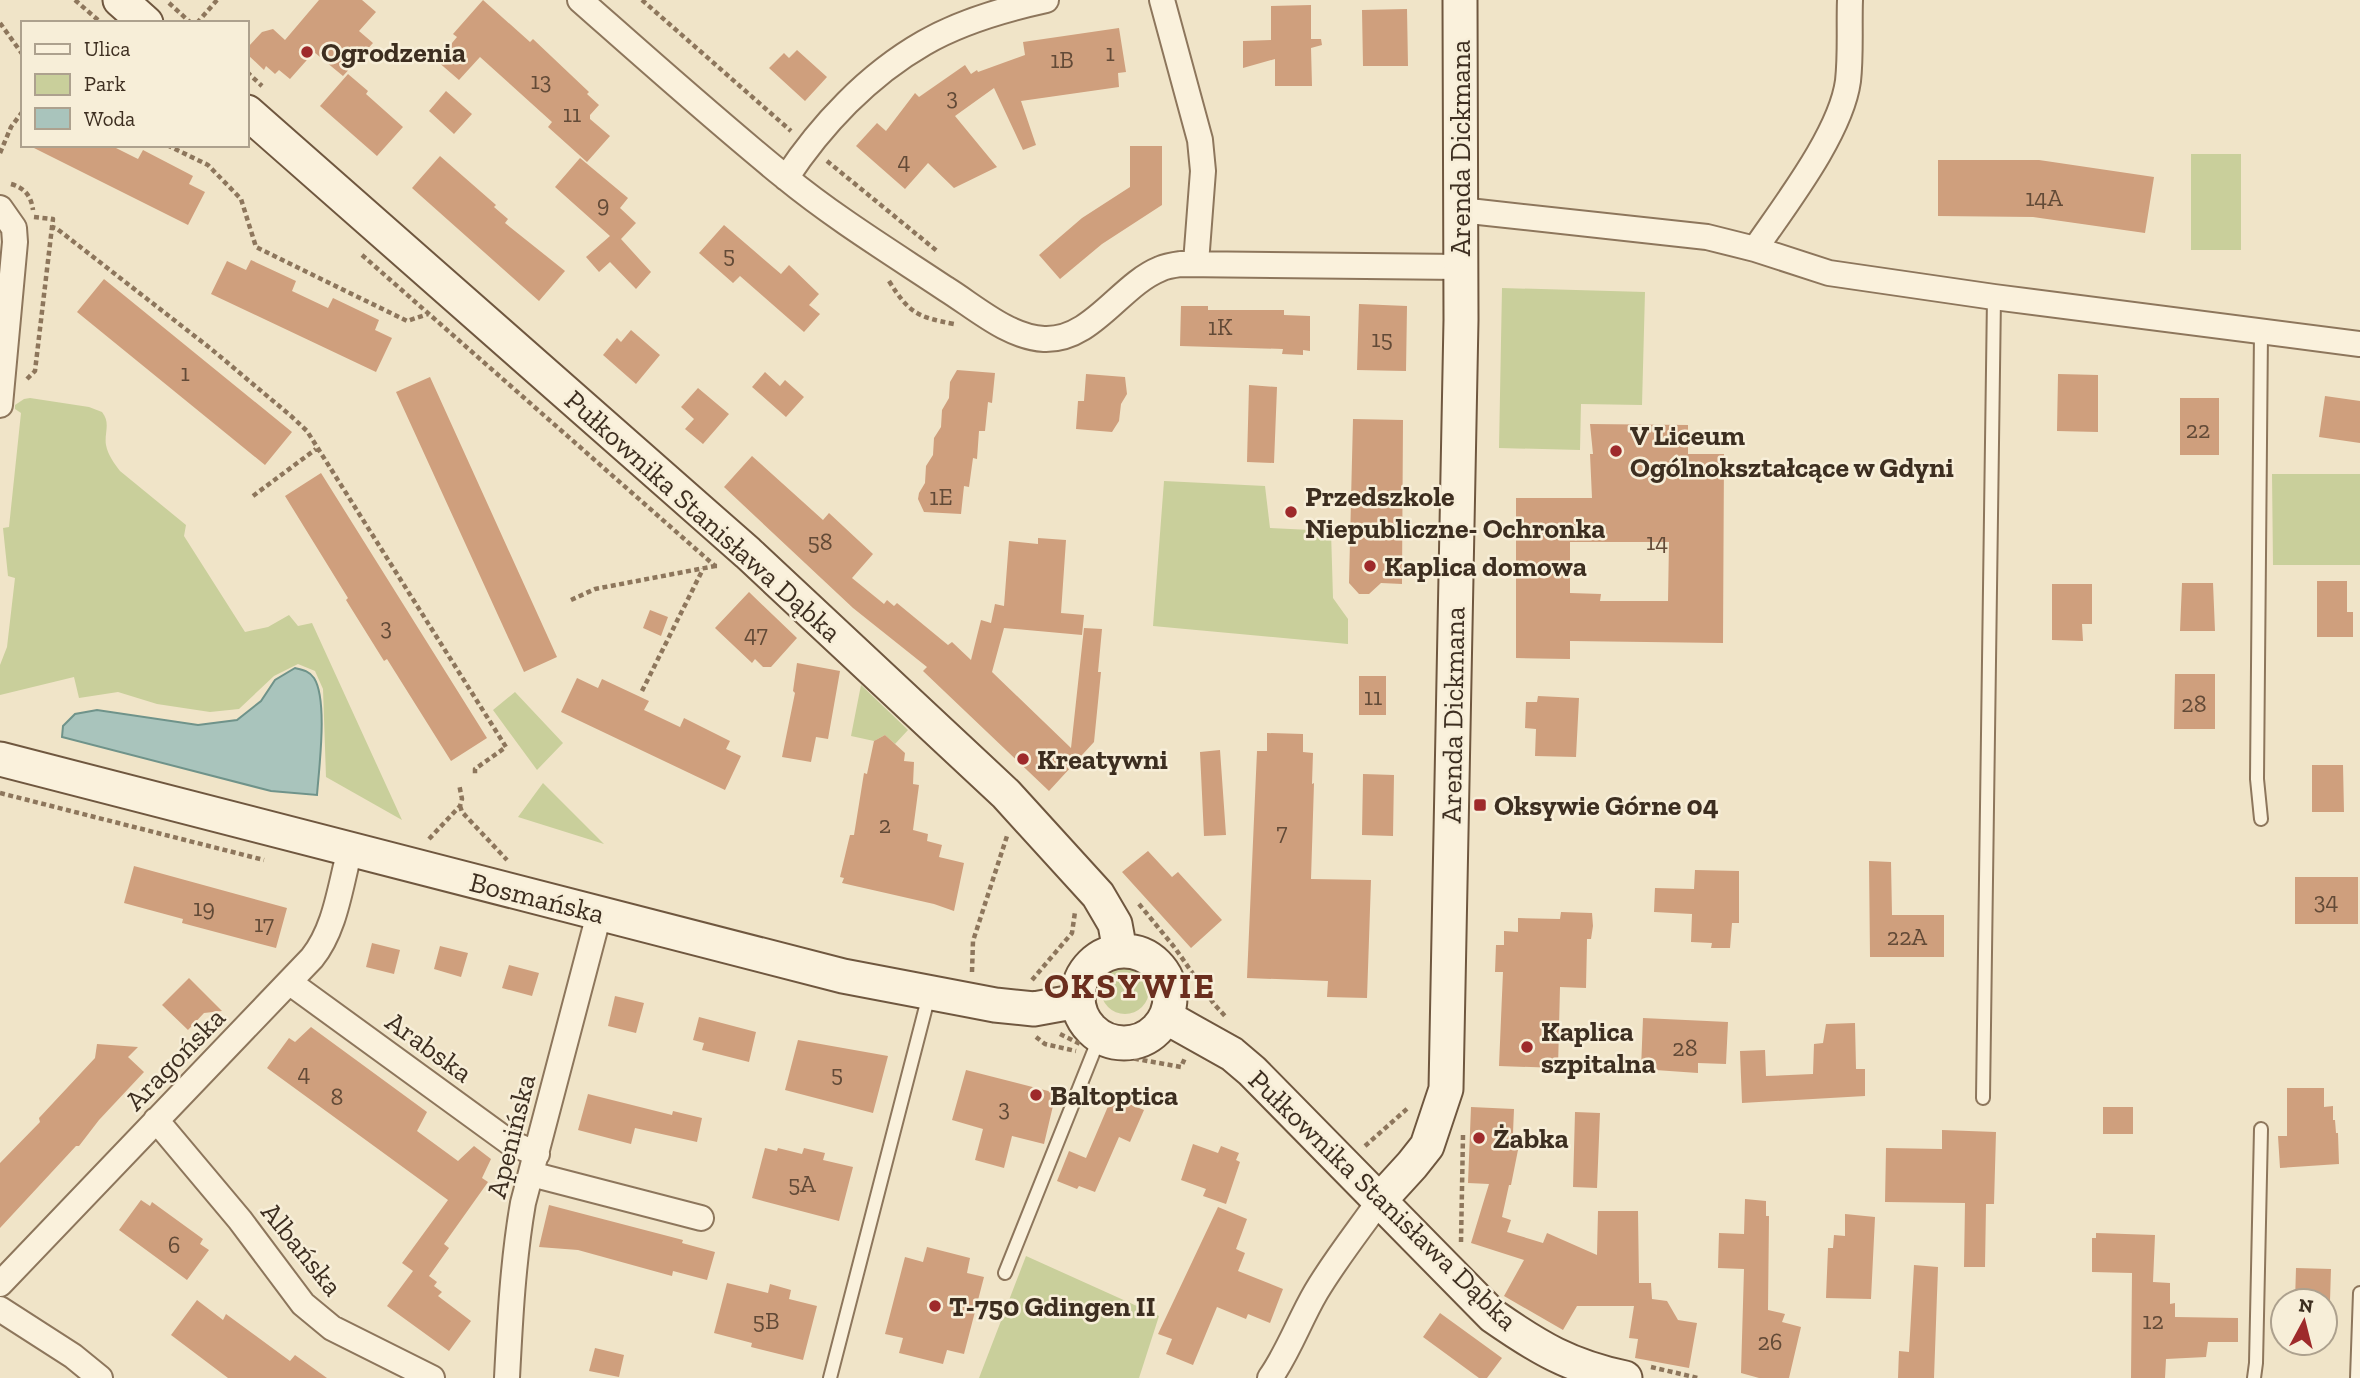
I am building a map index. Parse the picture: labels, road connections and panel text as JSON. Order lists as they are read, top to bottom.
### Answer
{
  "streets": {
    "street": [
      "Arenda Dickmana",
      "Pułkownika Stanisława Dąbka",
      "Bosmańska",
      "Arabska",
      "Aragońska",
      "Apenińska",
      "Albańska"
    ]
  },
  "crossings": [
    ["Arenda Dickmana", "Pułkownika Stanisława Dąbka"],
    ["Pułkownika Stanisława Dąbka", "Bosmańska"],
    ["Bosmańska", "Aragońska"],
    ["Bosmańska", "Apenińska"],
    ["Arabska", "Aragońska"],
    ["Arabska", "Apenińska"],
    ["Aragońska", "Albańska"]
  ],
  "districts": ["OKSYWIE"],
  "places": {
    "other": [
      "Ogrodzenia",
      "V Liceum Ogólnokształcące w Gdyni",
      "Przedszkole Niepubliczne- Ochronka",
      "Kaplica domowa",
      "Kreatywni",
      "Kaplica szpitalna",
      "Baltoptica",
      "Żabka",
      "T-750 Gdingen II"
    ],
    "transit": ["Oksywie Górne 04"]
  },
  "house_numbers": [
    "1",
    "1B",
    "13",
    "3",
    "11",
    "4",
    "14A",
    "9",
    "5",
    "1K",
    "15",
    "1",
    "22",
    "1E",
    "58",
    "14",
    "3",
    "47",
    "11",
    "28",
    "2",
    "7",
    "34",
    "19",
    "17",
    "22A",
    "28",
    "4",
    "5",
    "8",
    "3",
    "5A",
    "6",
    "5B",
    "12",
    "26"
  ],
  "legend": ["Ulica", "Park", "Woda"],
  "north": "top"
}
